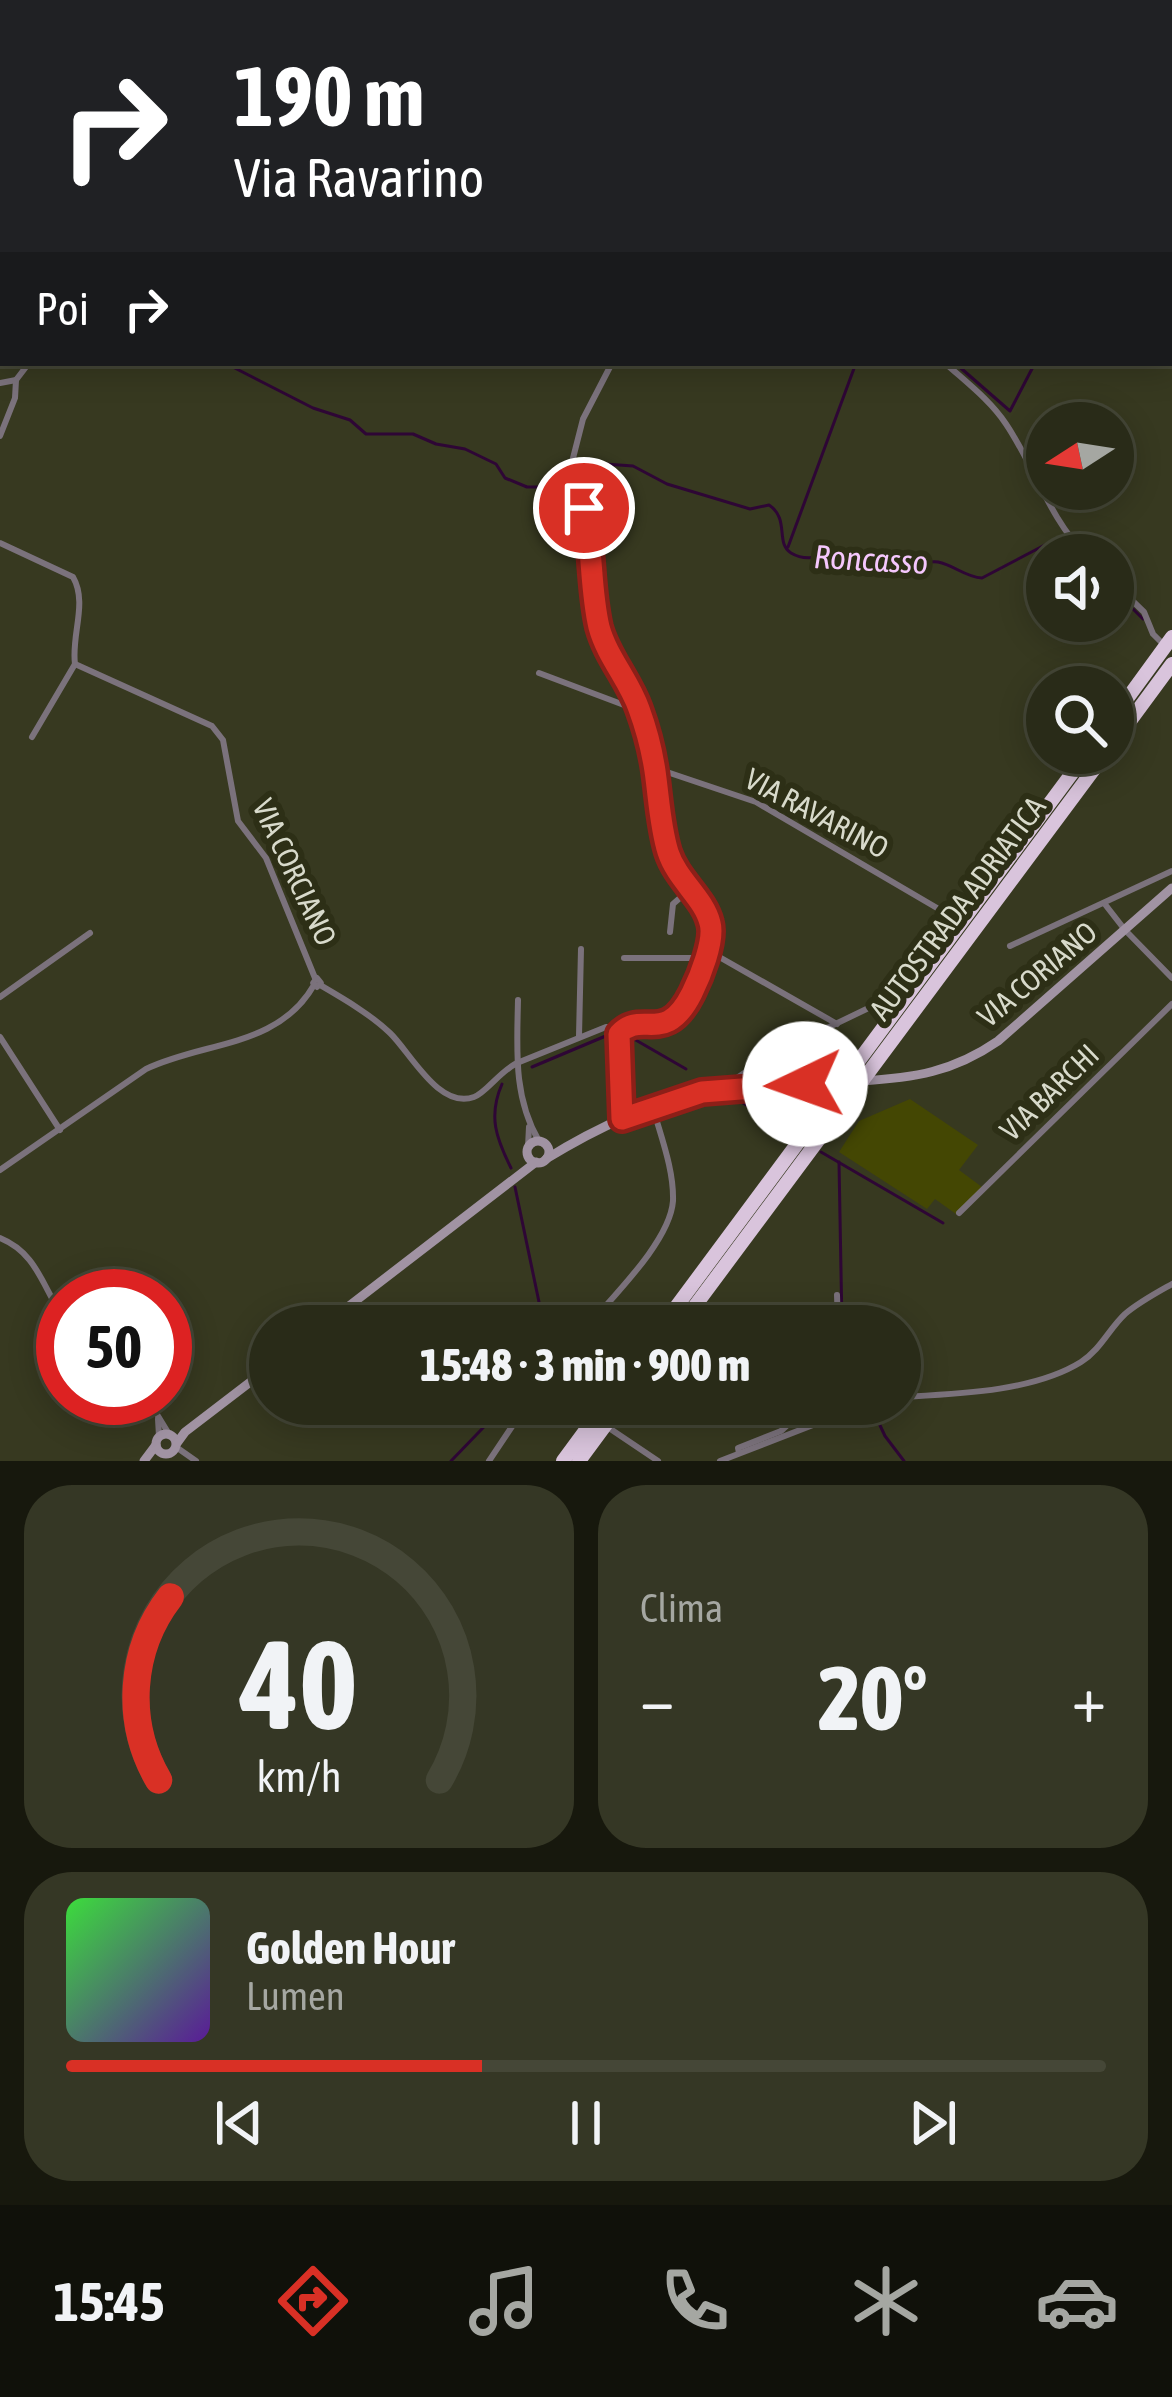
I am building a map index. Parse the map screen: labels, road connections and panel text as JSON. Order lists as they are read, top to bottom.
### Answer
{
  "streets": {
    "highway": ["AUTOSTRADA ADRIATICA"],
    "main road": ["VIA CORIANO"],
    "street": ["VIA RAVARINO", "VIA CORCIANO", "VIA BARCHI"]
  },
  "water": ["Roncasso"],
  "north": "left",
  "page": {
    "turn": ["190 m", "Via Ravarino"],
    "then": "Poi",
    "limit": "50",
    "trip": "15:48 · 3 min · 900 m",
    "tile": "Clima",
    "heat": ["−", "20°", "+"],
    "song": ["Golden Hour", "Lumen"],
    "tabs": "15:45",
    "gauge": ["40", "km/h"]
  }
}
